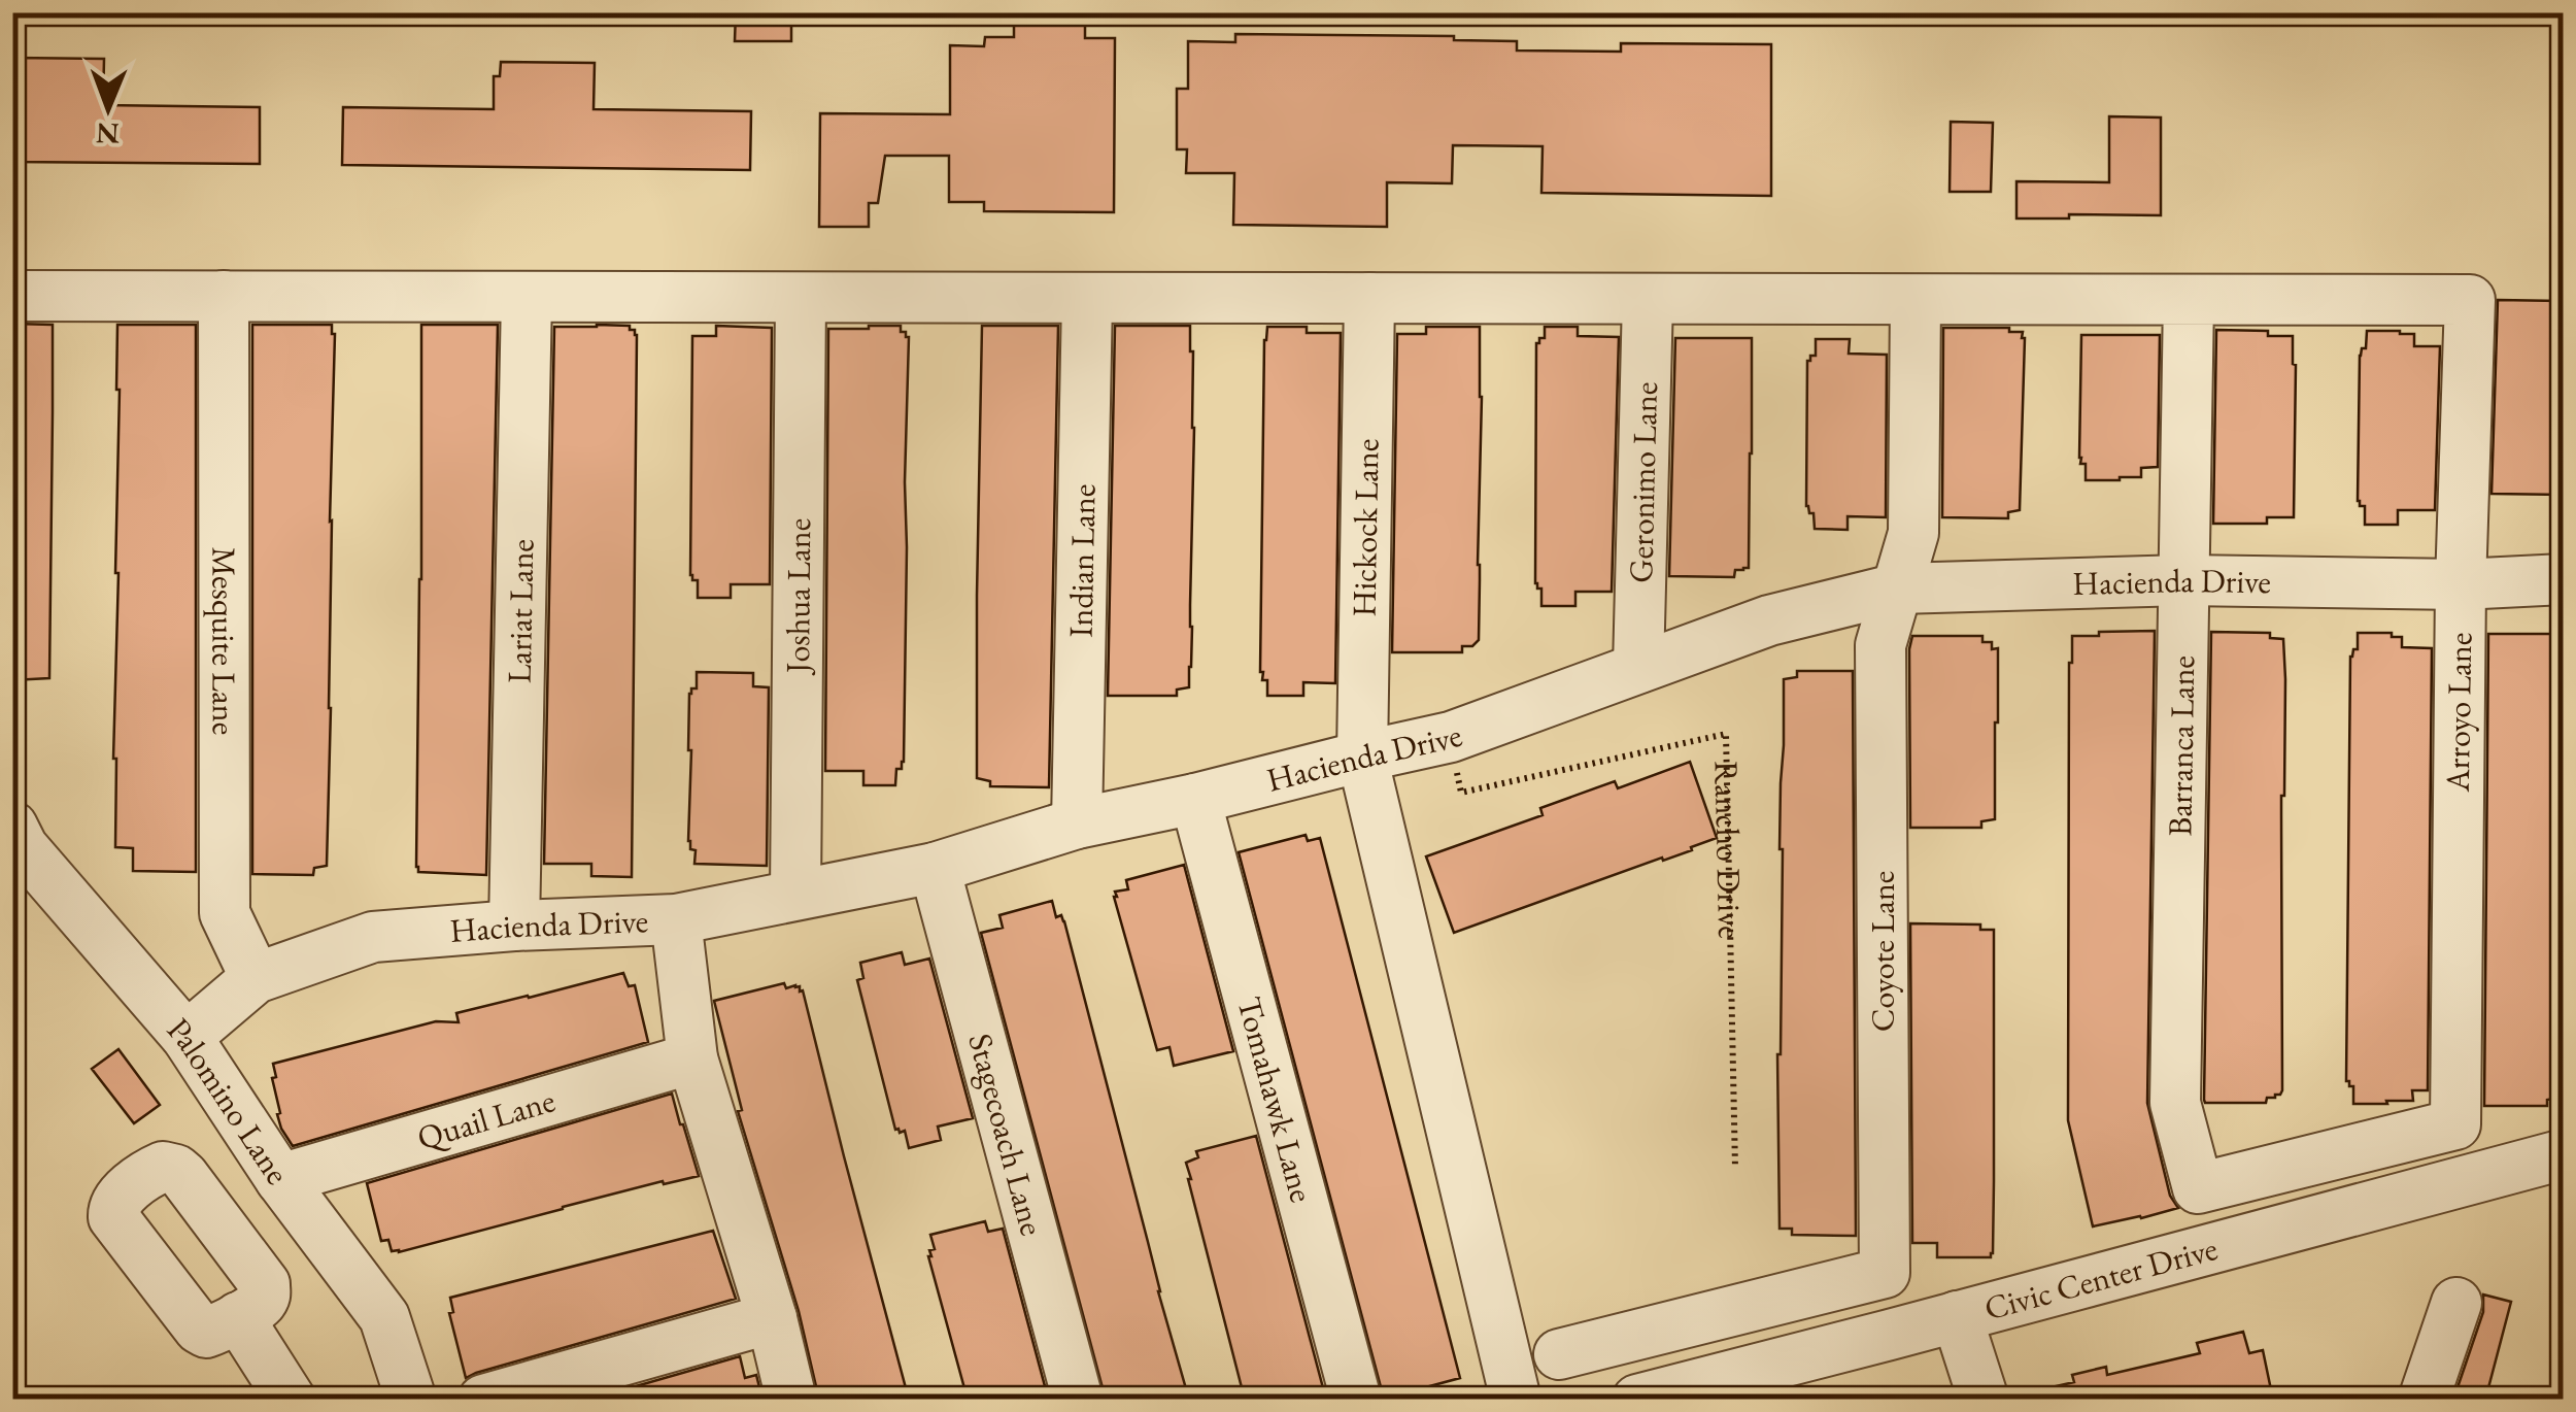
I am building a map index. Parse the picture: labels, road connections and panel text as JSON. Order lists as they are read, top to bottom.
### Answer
{
  "streets": {
    "street": [
      "Geronimo Lane",
      "Hickock Lane",
      "Indian Lane",
      "Hacienda Drive",
      "Joshua Lane",
      "Lariat Lane",
      "Mesquite Lane",
      "Arroyo Lane",
      "Barranca Lane",
      "Coyote Lane",
      "Tomahawk Lane",
      "Palomino Lane",
      "Quail Lane",
      "Stagecoach Lane",
      "Civic Center Drive"
    ],
    "path": ["Rancho Drive"]
  },
  "crossings": [
    ["Geronimo Lane", "Hacienda Drive"],
    ["Hickock Lane", "Hacienda Drive"],
    ["Indian Lane", "Hacienda Drive"],
    ["Hacienda Drive", "Joshua Lane"],
    ["Hacienda Drive", "Lariat Lane"],
    ["Hacienda Drive", "Mesquite Lane"],
    ["Hacienda Drive", "Arroyo Lane"],
    ["Hacienda Drive", "Barranca Lane"],
    ["Hacienda Drive", "Rancho Drive"],
    ["Hacienda Drive", "Coyote Lane"],
    ["Hacienda Drive", "Tomahawk Lane"],
    ["Hacienda Drive", "Palomino Lane"],
    ["Hacienda Drive", "Stagecoach Lane"],
    ["Arroyo Lane", "Barranca Lane"],
    ["Palomino Lane", "Quail Lane"]
  ],
  "north": "bottom"
}
